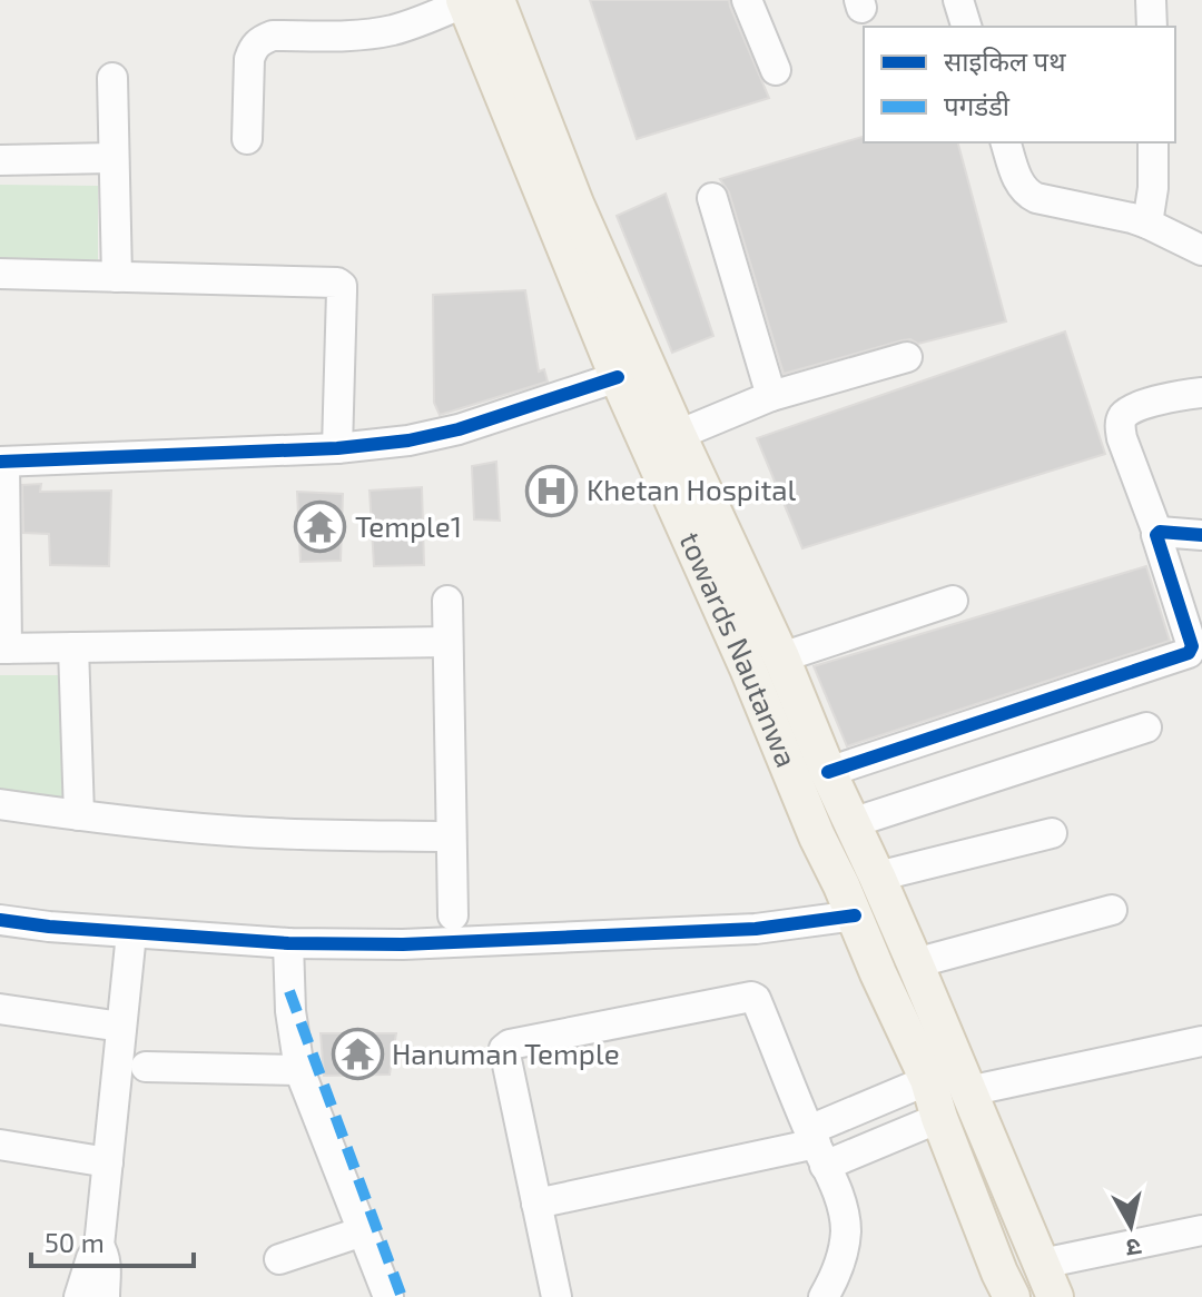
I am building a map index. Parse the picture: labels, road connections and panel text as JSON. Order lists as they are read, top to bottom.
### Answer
{
  "streets": {
    "main road": ["towards Nautanwa"]
  },
  "places": {
    "hospital": ["Khetan Hospital"],
    "temple": ["Temple1", "Hanuman Temple"]
  },
  "legend": ["साइकिल पथ", "पगडंडी"],
  "scale_bar": "50 m",
  "north": "bottom"
}
